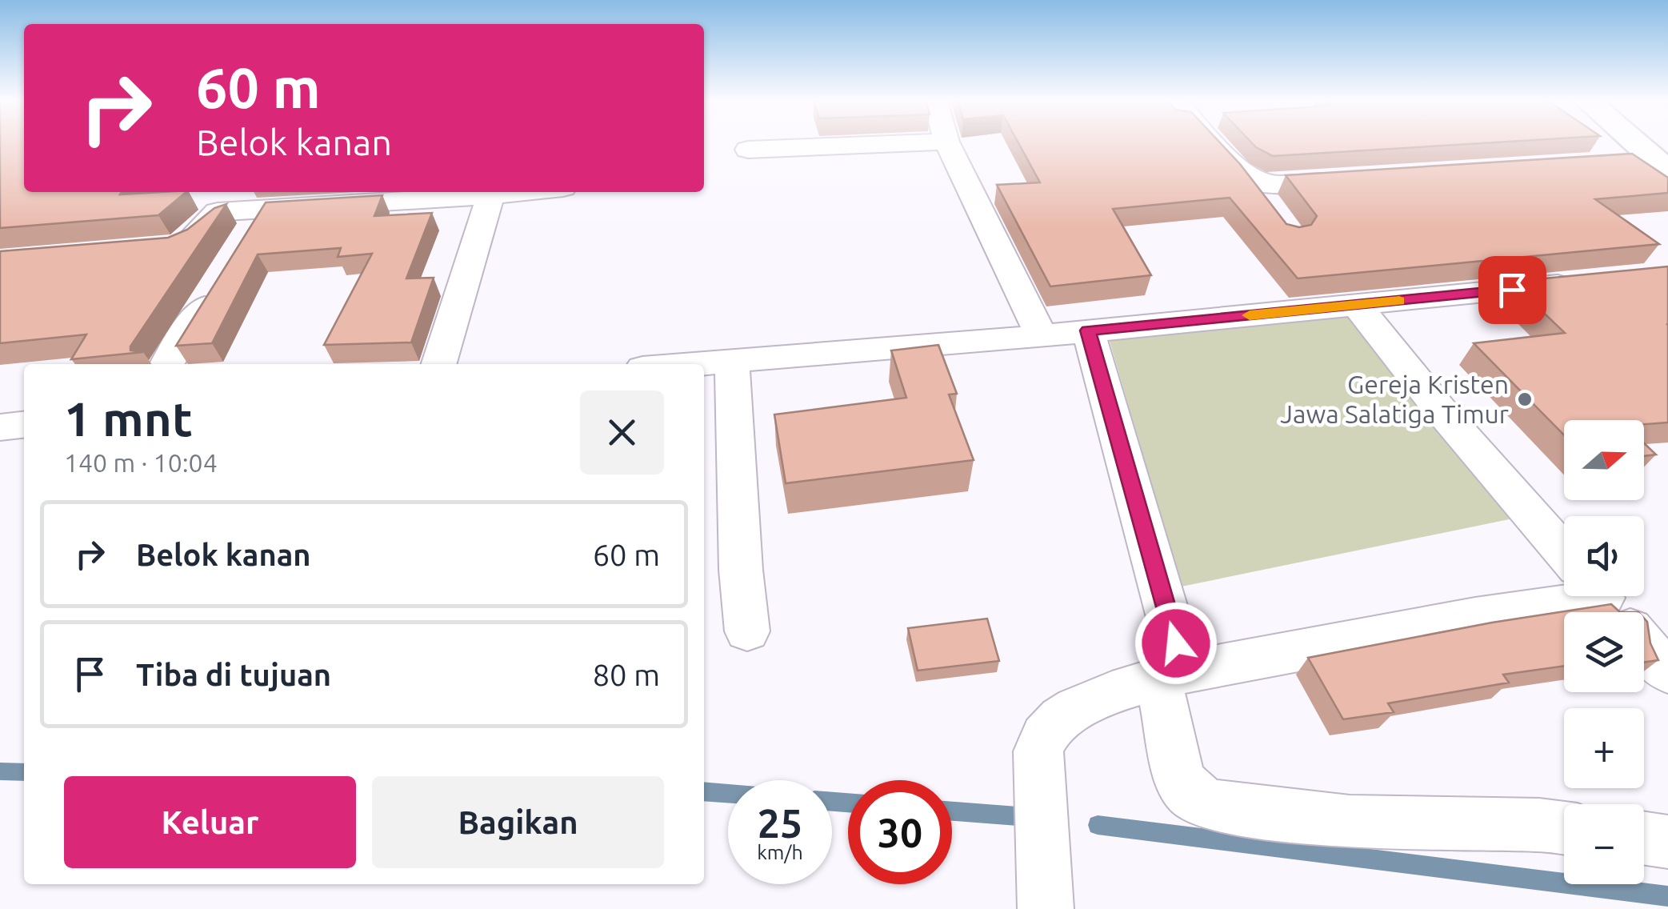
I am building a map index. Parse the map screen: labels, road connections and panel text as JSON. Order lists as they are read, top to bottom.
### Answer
{
  "places": ["Gereja Kristen Jawa Salatiga Timur"],
  "north": "right",
  "page": {
    "turn": ["60 m", "Belok kanan"],
    "heading": ["1 mnt", "140 m · 10:04"],
    "map_buttons": ["+", "−"],
    "list": [
      {
        "name": "Belok kanan",
        "value": "60 m"
      },
      {
        "name": "Tiba di tujuan",
        "value": "80 m"
      }
    ],
    "buttons": ["Keluar", "Bagikan"],
    "speed": "25 km/h",
    "limit": "30"
  }
}
